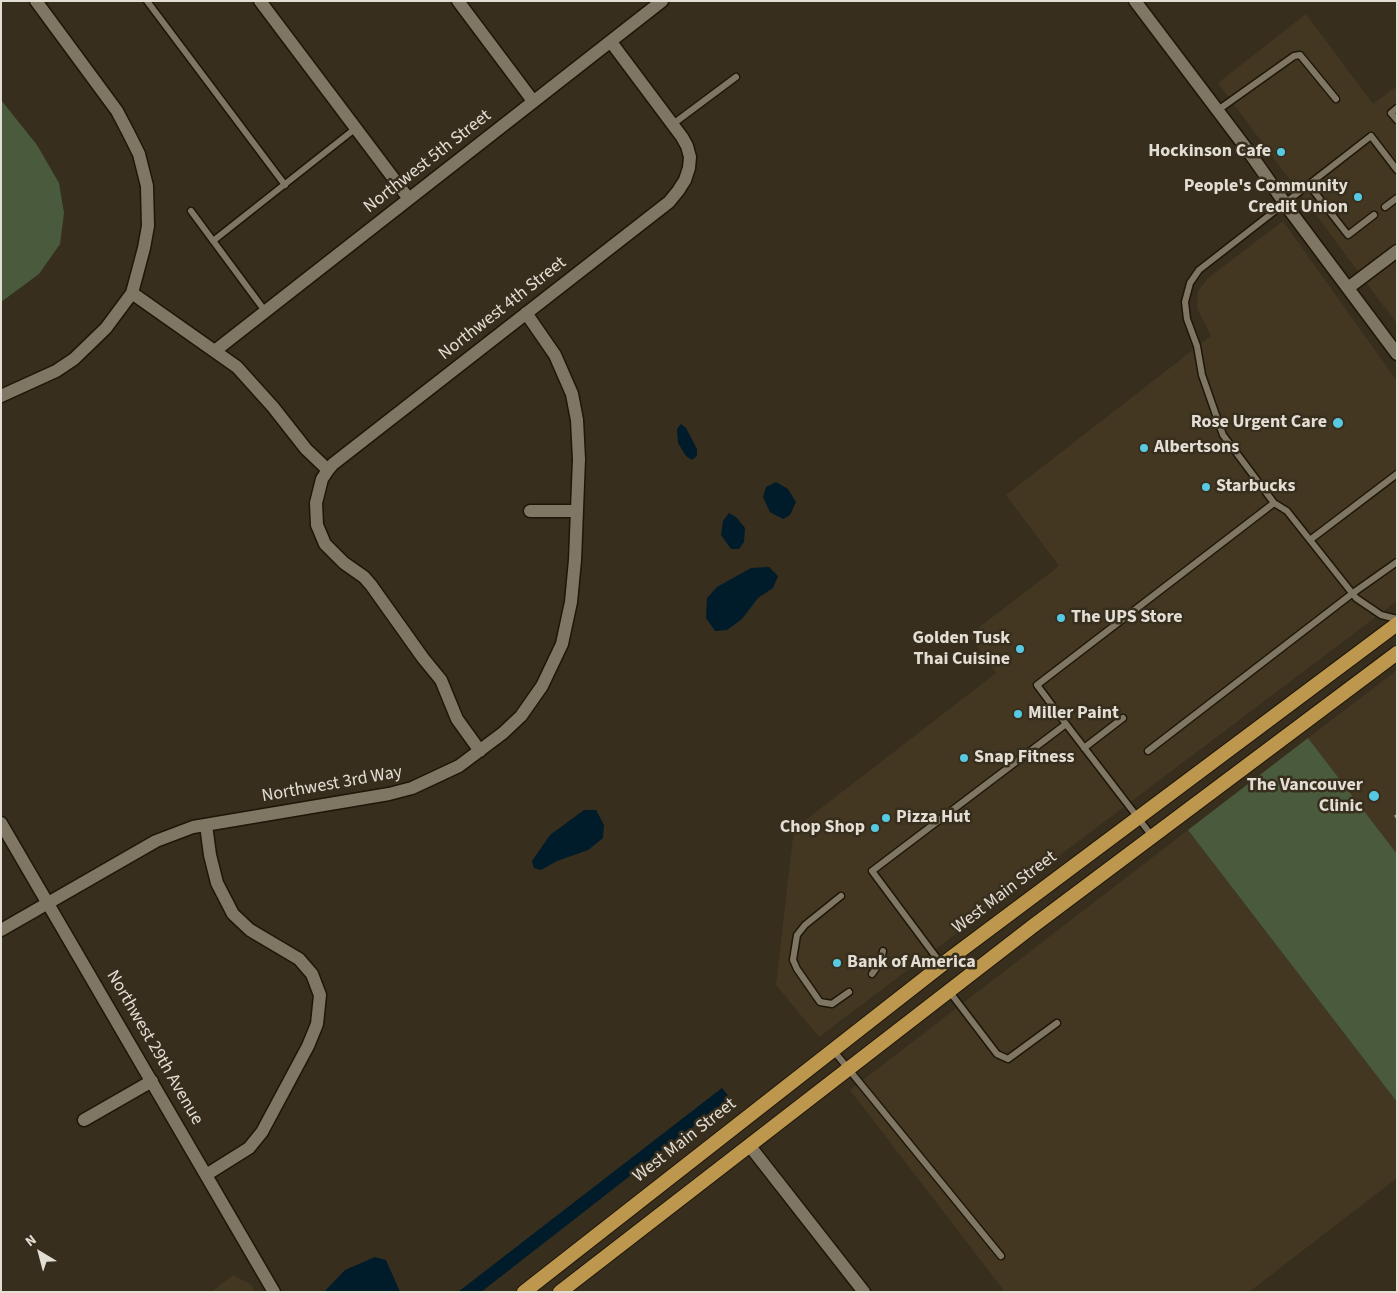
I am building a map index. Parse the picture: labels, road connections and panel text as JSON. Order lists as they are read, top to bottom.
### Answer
{
  "streets": {
    "highway": ["West Main Street"],
    "street": [
      "Northwest 5th Street",
      "Northwest 4th Street",
      "Northwest 3rd Way",
      "Northwest 29th Avenue"
    ]
  },
  "crossings": [
    ["Northwest 4th Street", "Northwest 3rd Way"],
    ["Northwest 3rd Way", "Northwest 29th Avenue"]
  ],
  "places": [
    "Hockinson Cafe",
    "People's Community Credit Union",
    "Rose Urgent Care",
    "Albertsons",
    "Starbucks",
    "The UPS Store",
    "Golden Tusk Thai Cuisine",
    "Miller Paint",
    "Snap Fitness",
    "The Vancouver Clinic",
    "Pizza Hut",
    "Chop Shop",
    "Bank of America"
  ],
  "north": "top left"
}
